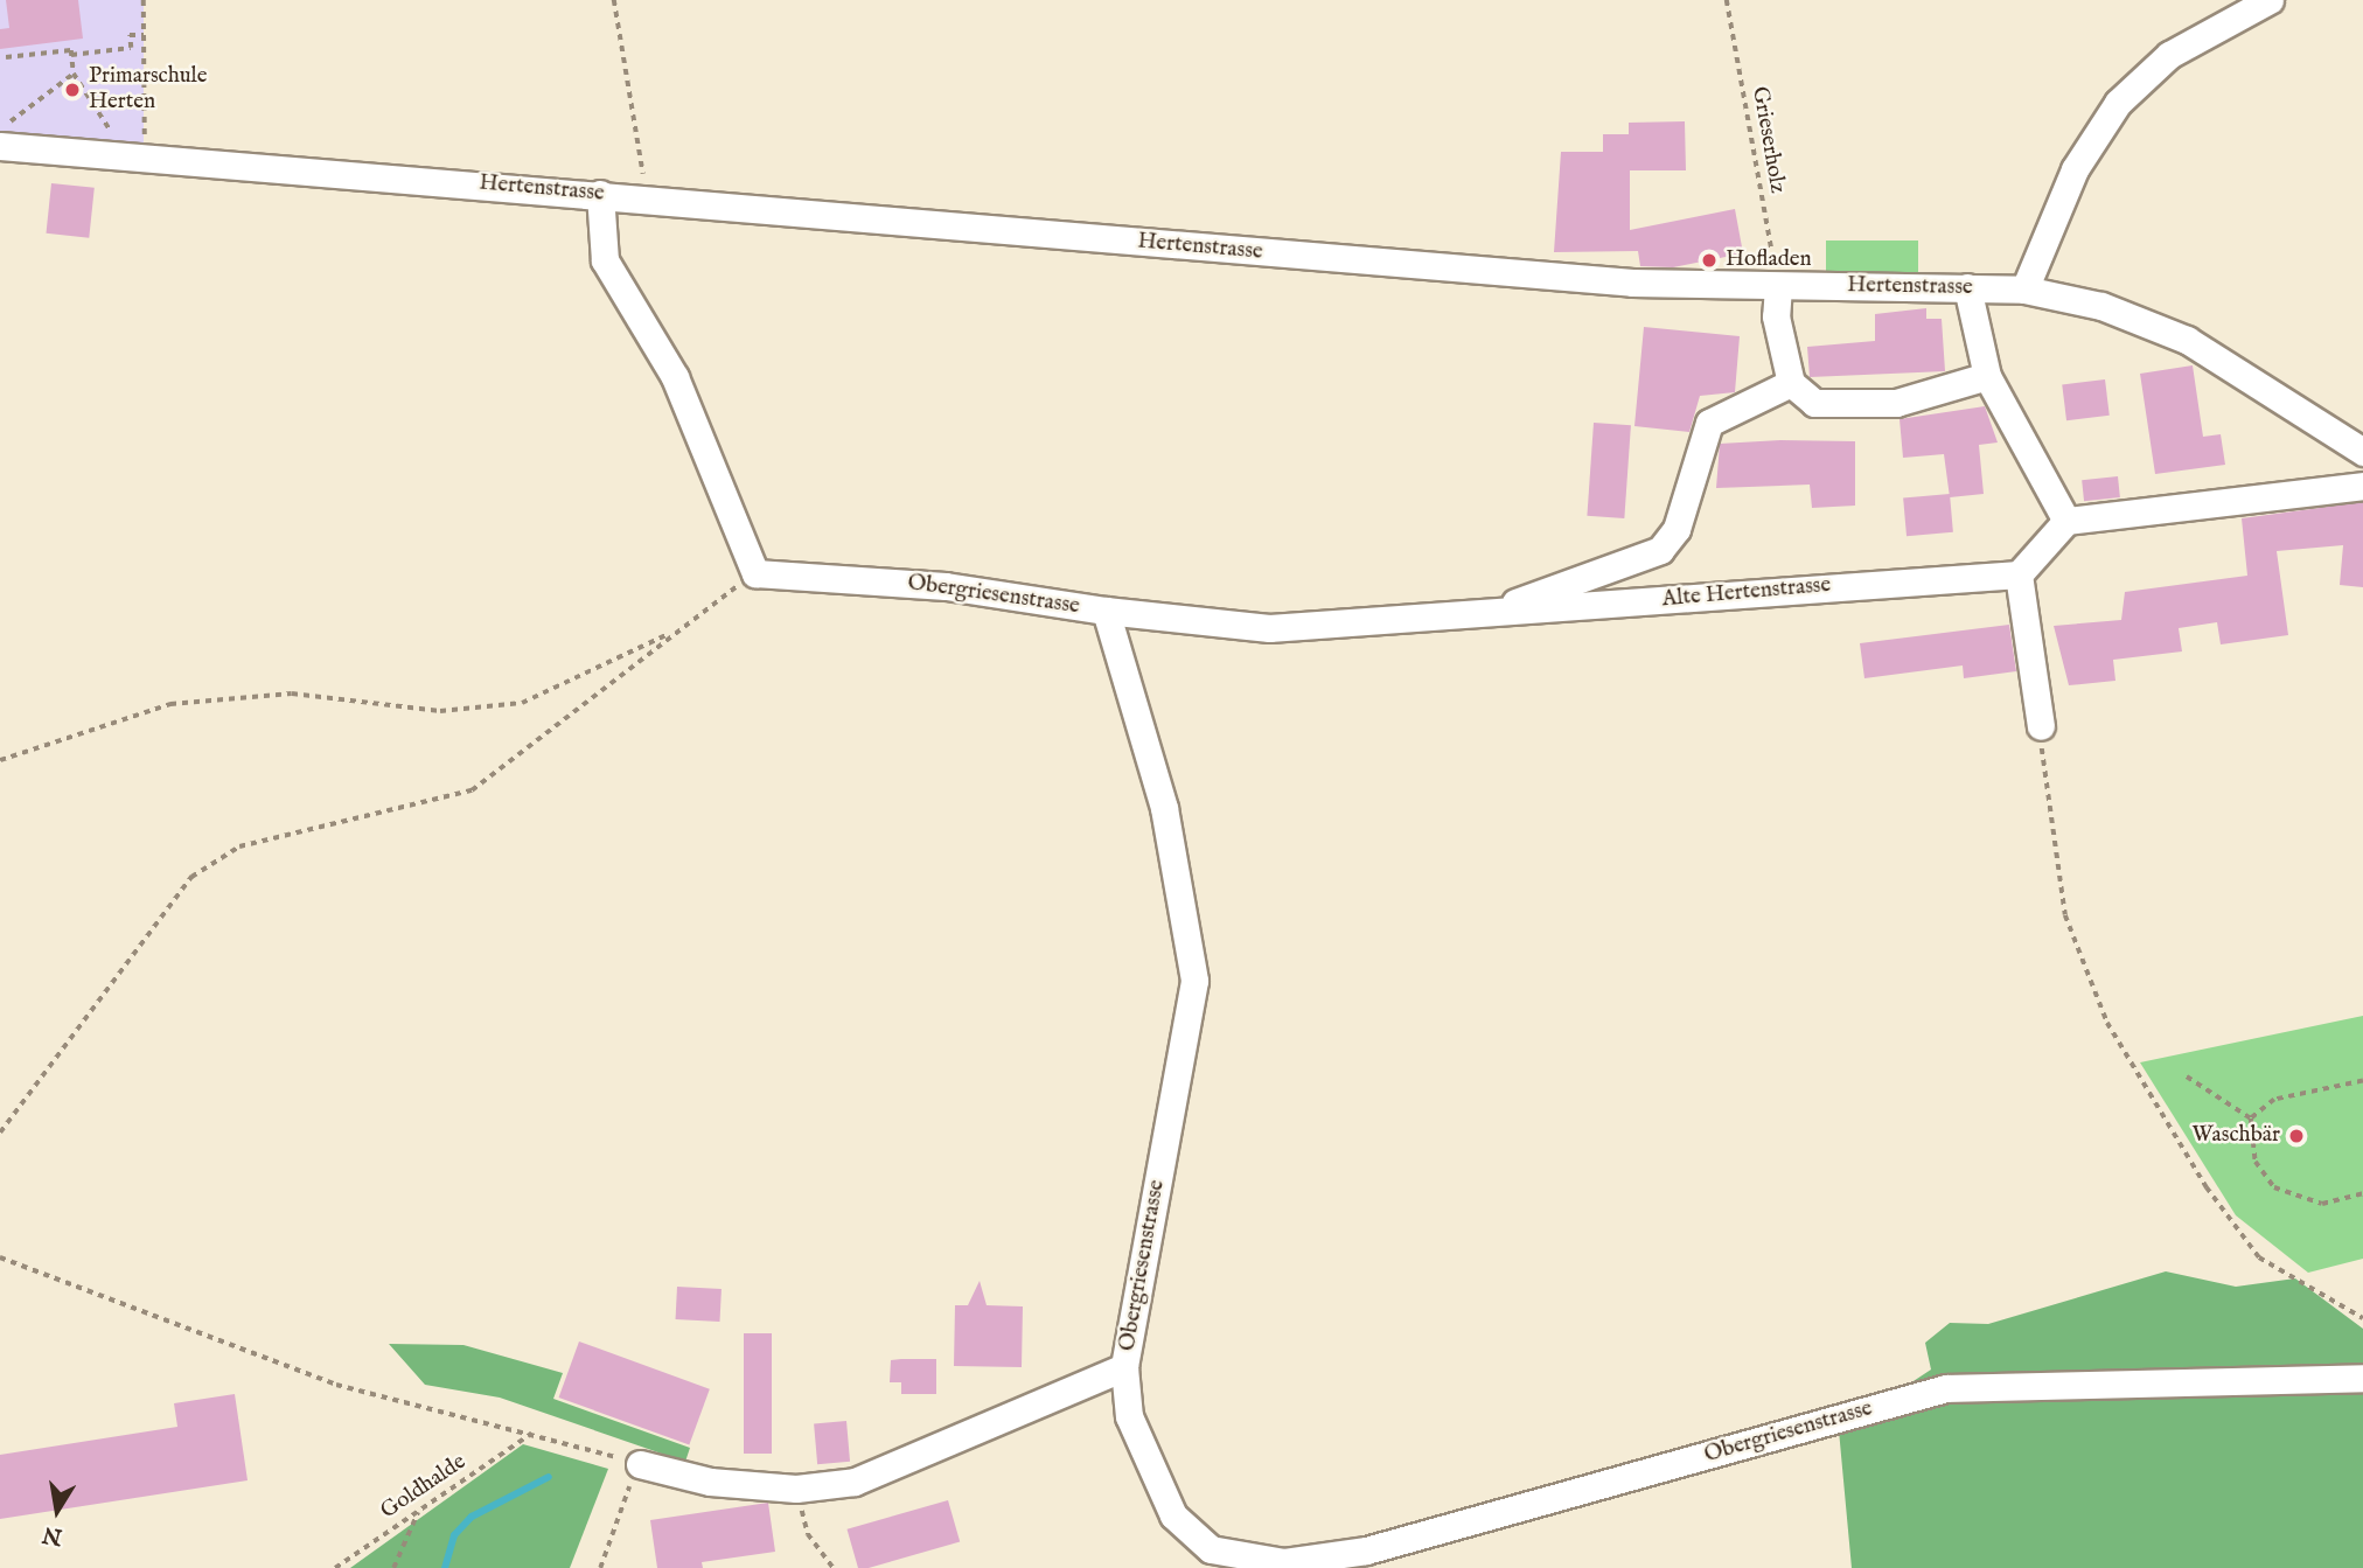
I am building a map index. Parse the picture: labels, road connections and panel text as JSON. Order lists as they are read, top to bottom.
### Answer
{
  "streets": {
    "street": ["Hertenstrasse", "Alte Hertenstrasse", "Obergriesenstrasse"],
    "path": ["Grieserholz", "Goldhalde"]
  },
  "crossings": [
    ["Grieserholz", "Hertenstrasse"],
    ["Alte Hertenstrasse", "Obergriesenstrasse"]
  ],
  "places": ["Primarschule Herten", "Hofladen", "Waschbär"],
  "north": "bottom"
}
